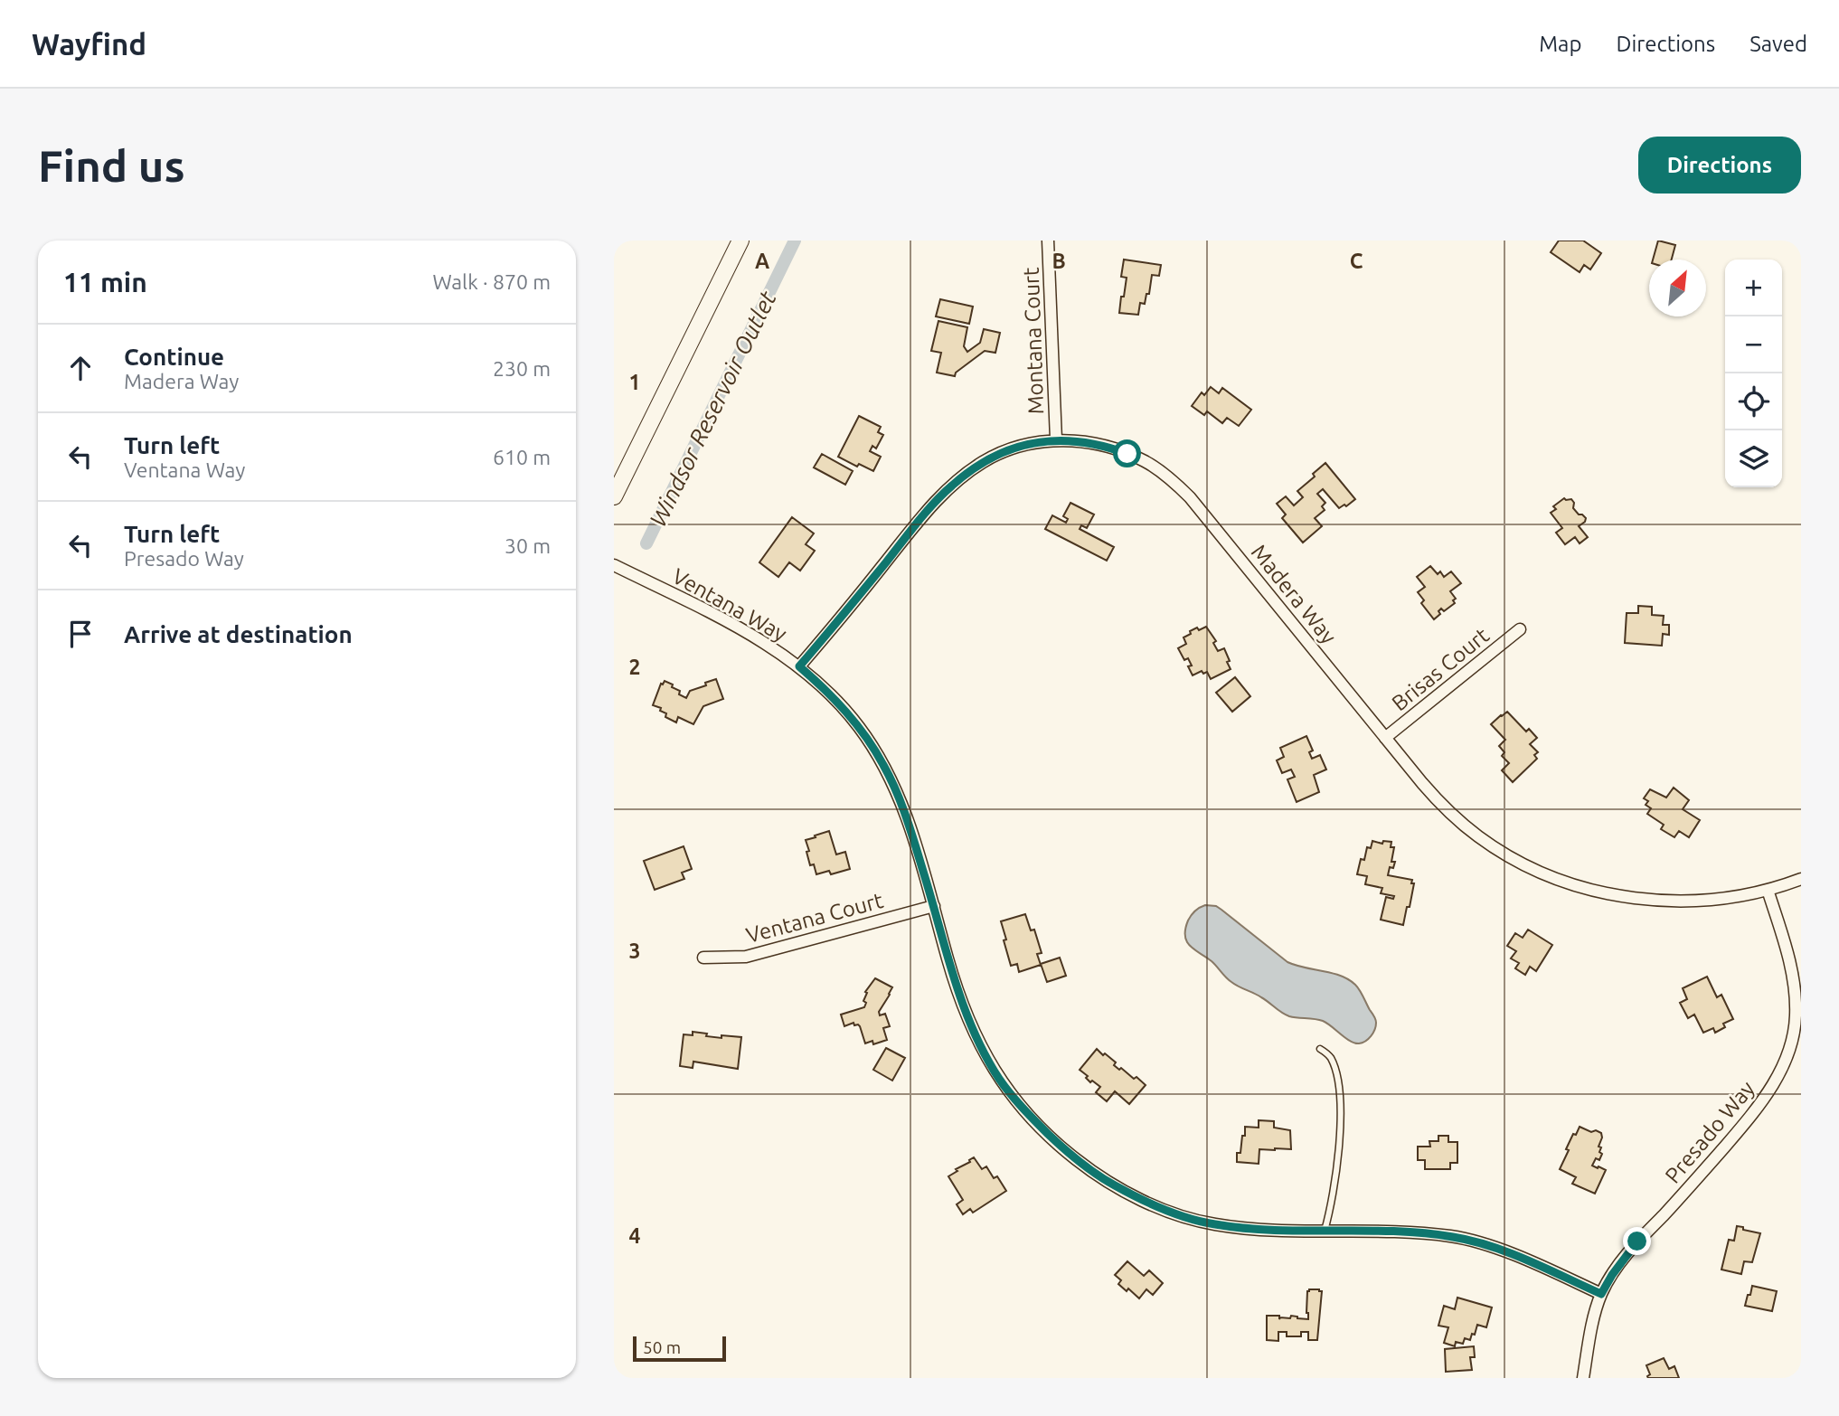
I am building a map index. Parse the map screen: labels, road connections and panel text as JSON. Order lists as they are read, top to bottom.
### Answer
{
  "streets": {
    "street": [
      "Montana Court",
      "Madera Way",
      "Ventana Way",
      "Brisas Court",
      "Ventana Court",
      "Presado Way"
    ]
  },
  "crossings": [
    ["Montana Court", "Madera Way"],
    ["Madera Way", "Ventana Way"],
    ["Madera Way", "Brisas Court"],
    ["Madera Way", "Presado Way"],
    ["Ventana Way", "Ventana Court"],
    ["Ventana Way", "Presado Way"]
  ],
  "water": ["Windsor Reservoir Outlet"],
  "scale_bar": "50 m",
  "north": "top right",
  "page": {
    "header": "Wayfind",
    "nav": ["Map", "Directions", "Saved"],
    "buttons": "Directions",
    "title": "Find us",
    "heading": ["11 min", "Walk · 870 m"],
    "map_buttons": ["+", "−"],
    "list": [
      ["Continue", "Madera Way", "230 m"],
      ["Turn left", "Ventana Way", "610 m"],
      ["Turn left", "Presado Way", "30 m"],
      "Arrive at destination"
    ],
    "scale": "50 m"
  },
  "grid": {
    "columns": ["A", "B", "C"],
    "rows": [
      "1",
      "2",
      "3",
      "4"
    ]
  }
}
